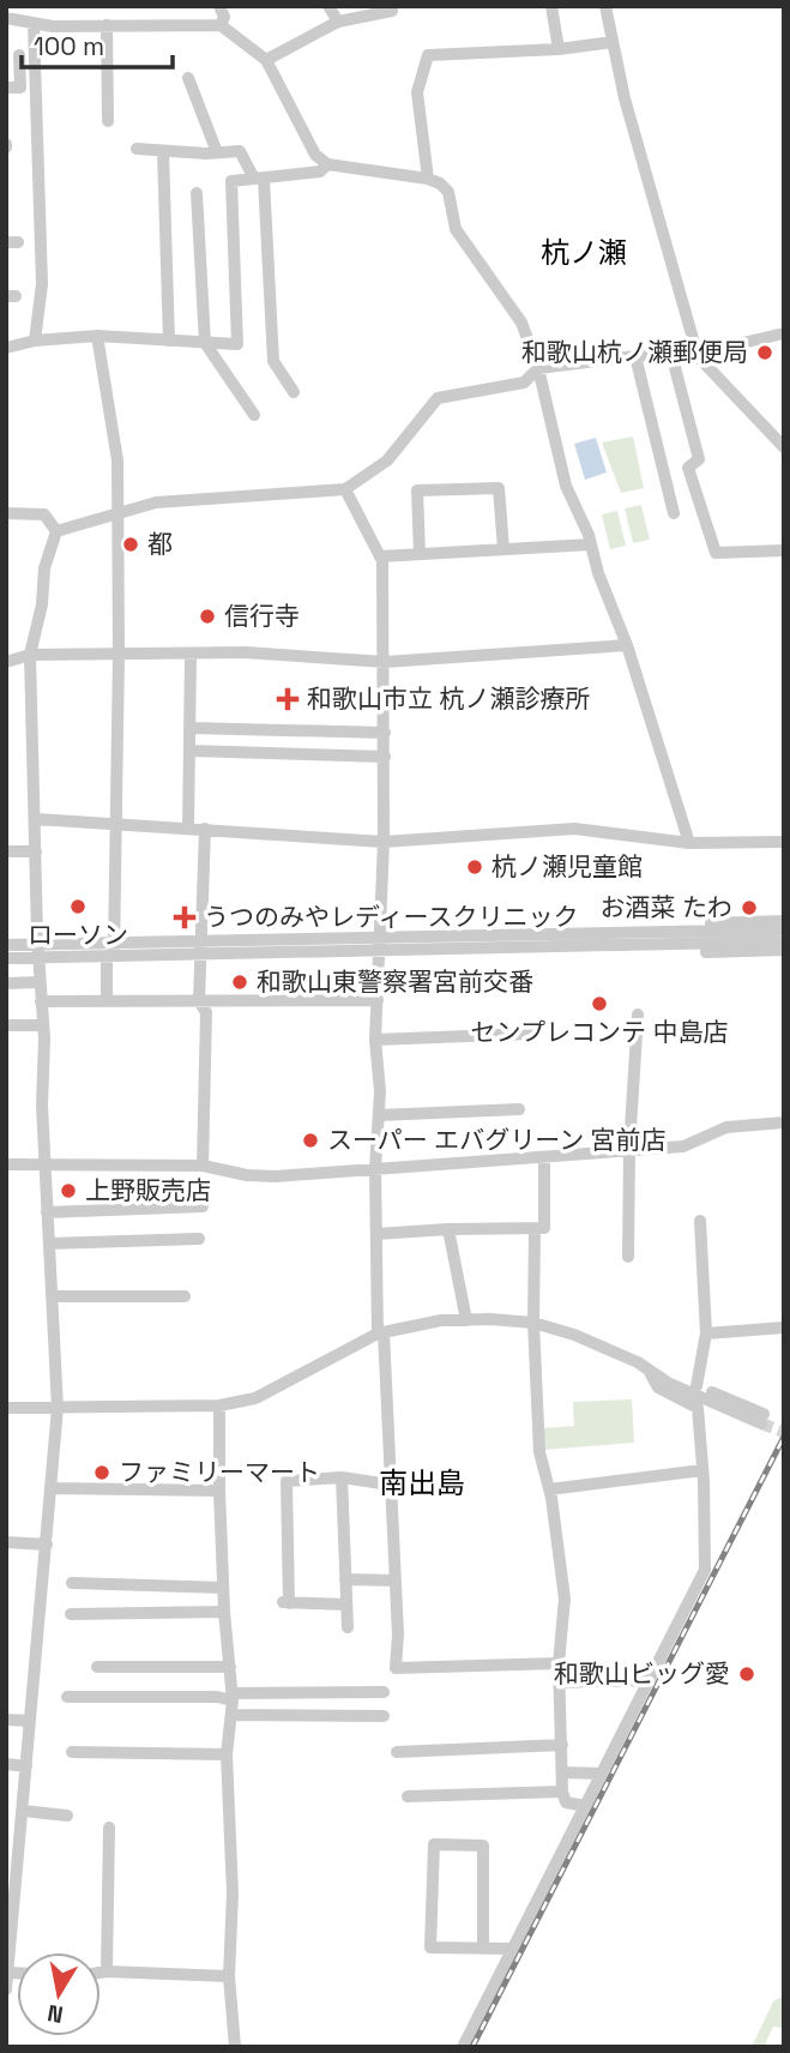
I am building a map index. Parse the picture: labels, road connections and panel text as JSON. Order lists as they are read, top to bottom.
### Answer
{
  "districts": ["杭ノ瀬", "南出島"],
  "places": {
    "other": [
      "和歌山杭ノ瀬郵便局",
      "都",
      "信行寺",
      "杭ノ瀬児童館",
      "ローソン",
      "お酒菜 たわ",
      "和歌山東警察署宮前交番",
      "センプレコンテ 中島店",
      "スーパー エバグリーン 宮前店",
      "上野販売店",
      "ファミリーマート",
      "和歌山ビッグ愛"
    ],
    "health": ["和歌山市立 杭ノ瀬診療所", "うつのみやレディースクリニック"]
  },
  "scale_bar": "100 m",
  "north": "bottom"
}
